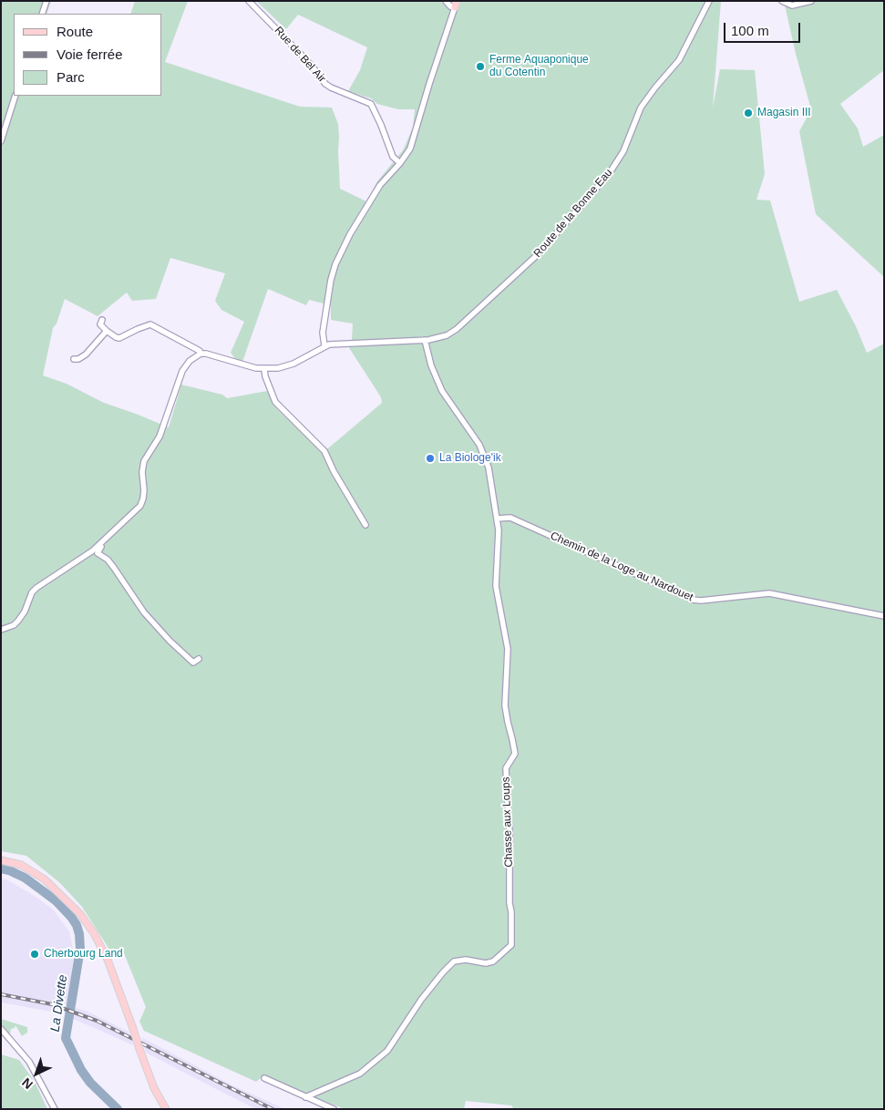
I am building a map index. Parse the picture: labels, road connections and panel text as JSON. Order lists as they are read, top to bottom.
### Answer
{
  "streets": {
    "street": [
      "Rue de Bel Air",
      "Route de la Bonne Eau",
      "Chemin de la Loge au Nardouet",
      "Chasse aux Loups"
    ]
  },
  "crossings": [
    ["Route de la Bonne Eau", "Chasse aux Loups"],
    ["Chemin de la Loge au Nardouet", "Chasse aux Loups"]
  ],
  "water": ["La Divette"],
  "places": [
    "Ferme Aquaponique du Cotentin",
    "Magasin III",
    "La Biologe'ik",
    "Cherbourg Land"
  ],
  "legend": ["Route", "Voie ferrée", "Parc"],
  "scale_bar": "100 m",
  "north": "bottom left"
}
